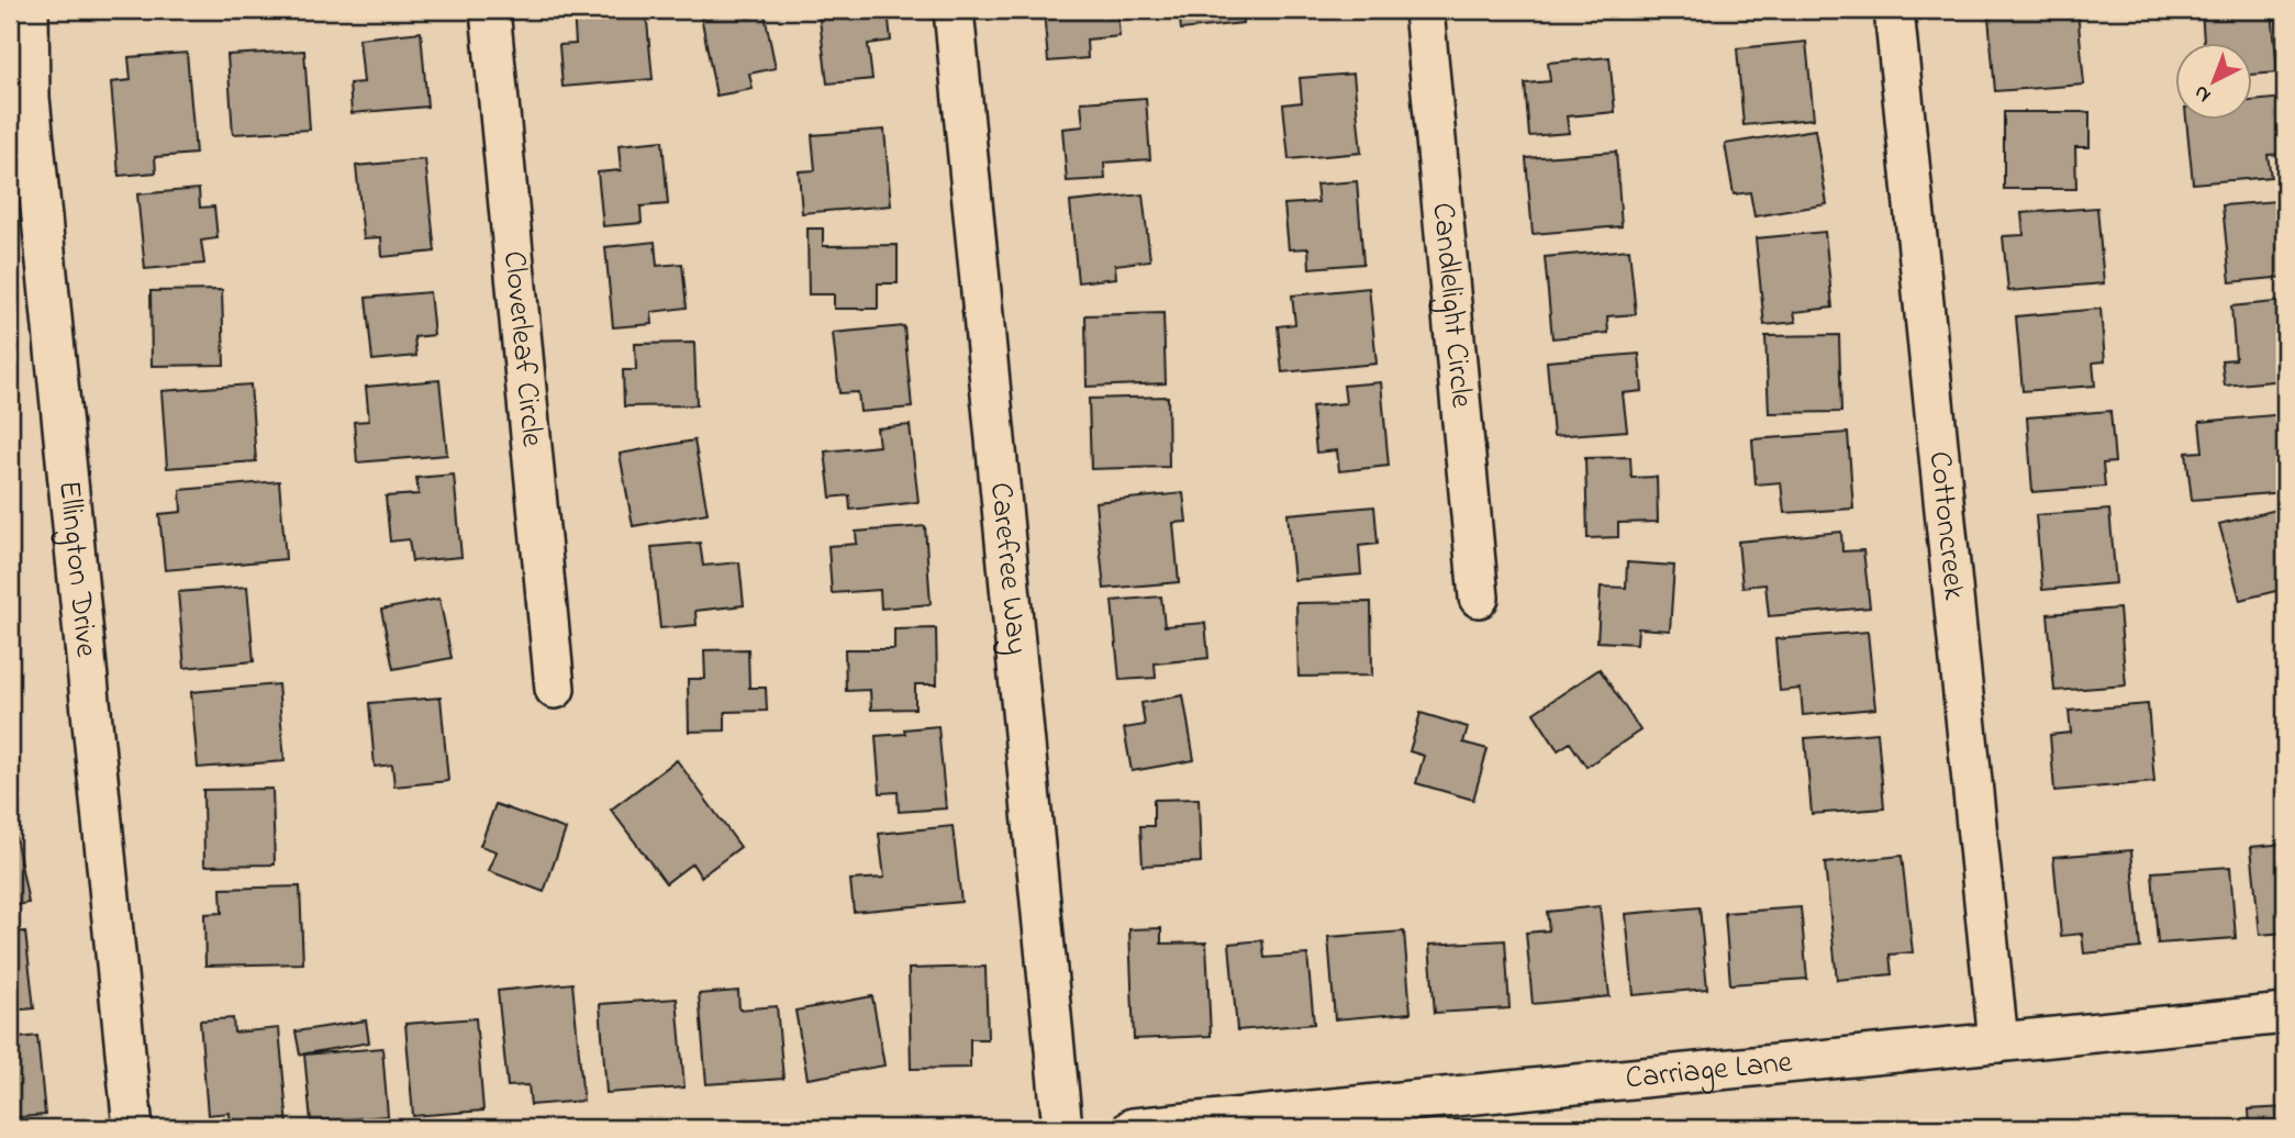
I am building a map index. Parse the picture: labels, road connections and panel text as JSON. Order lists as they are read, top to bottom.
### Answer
{
  "streets": {
    "street": [
      "Candlelight Circle",
      "Cloverleaf Circle",
      "Cottoncreek",
      "Ellington Drive",
      "Carefree Way",
      "Carriage Lane"
    ]
  },
  "crossings": [
    ["Cottoncreek", "Carriage Lane"]
  ],
  "north": "bottom left"
}
